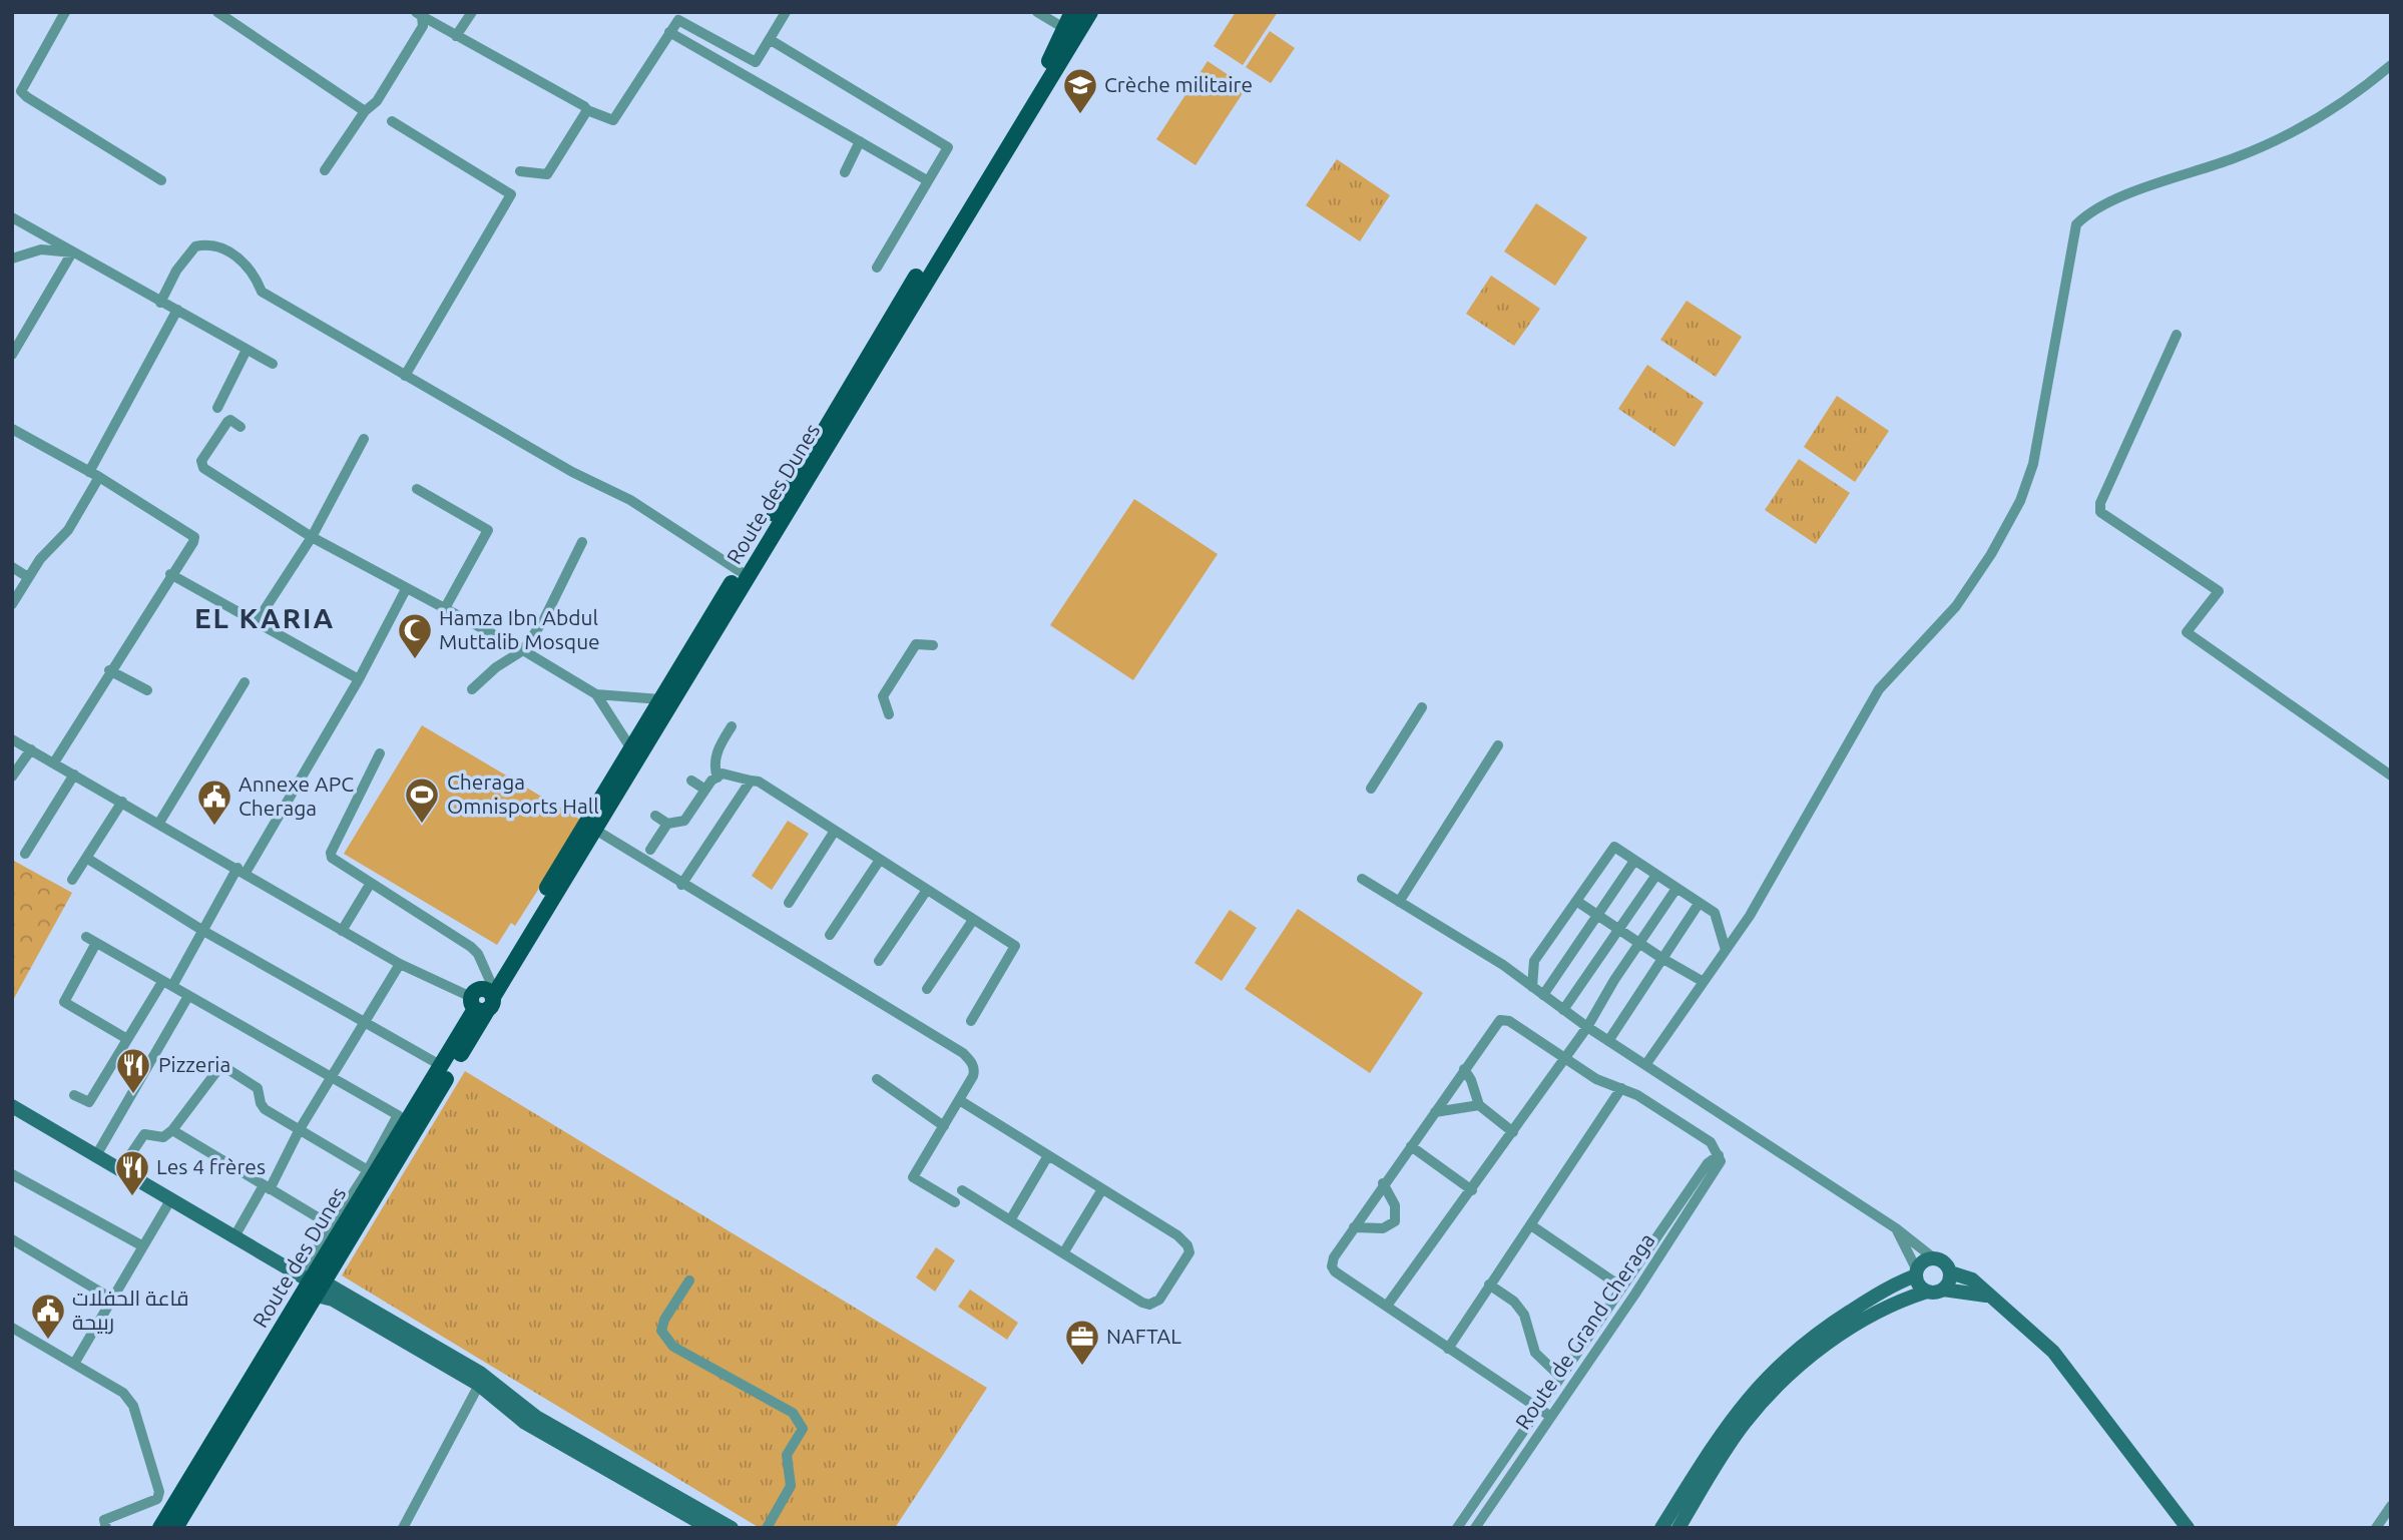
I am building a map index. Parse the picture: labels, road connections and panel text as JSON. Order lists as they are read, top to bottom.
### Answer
{
  "streets": {
    "main road": ["Route des Dunes"],
    "street": ["Route de Grand Cheraga"]
  },
  "districts": ["EL KARIA"],
  "places": {
    "school or university": ["Crèche militaire"],
    "mosque": ["Hamza Ibn Abdul Muttalib Mosque"],
    "sports": ["Cheraga Omnisports Hall"],
    "public building": ["Annexe APC Cheraga", "قاعة الحفلات ربيحة"],
    "restaurant": ["Pizzeria", "Les 4 frères"],
    "office": ["NAFTAL"]
  }
}
